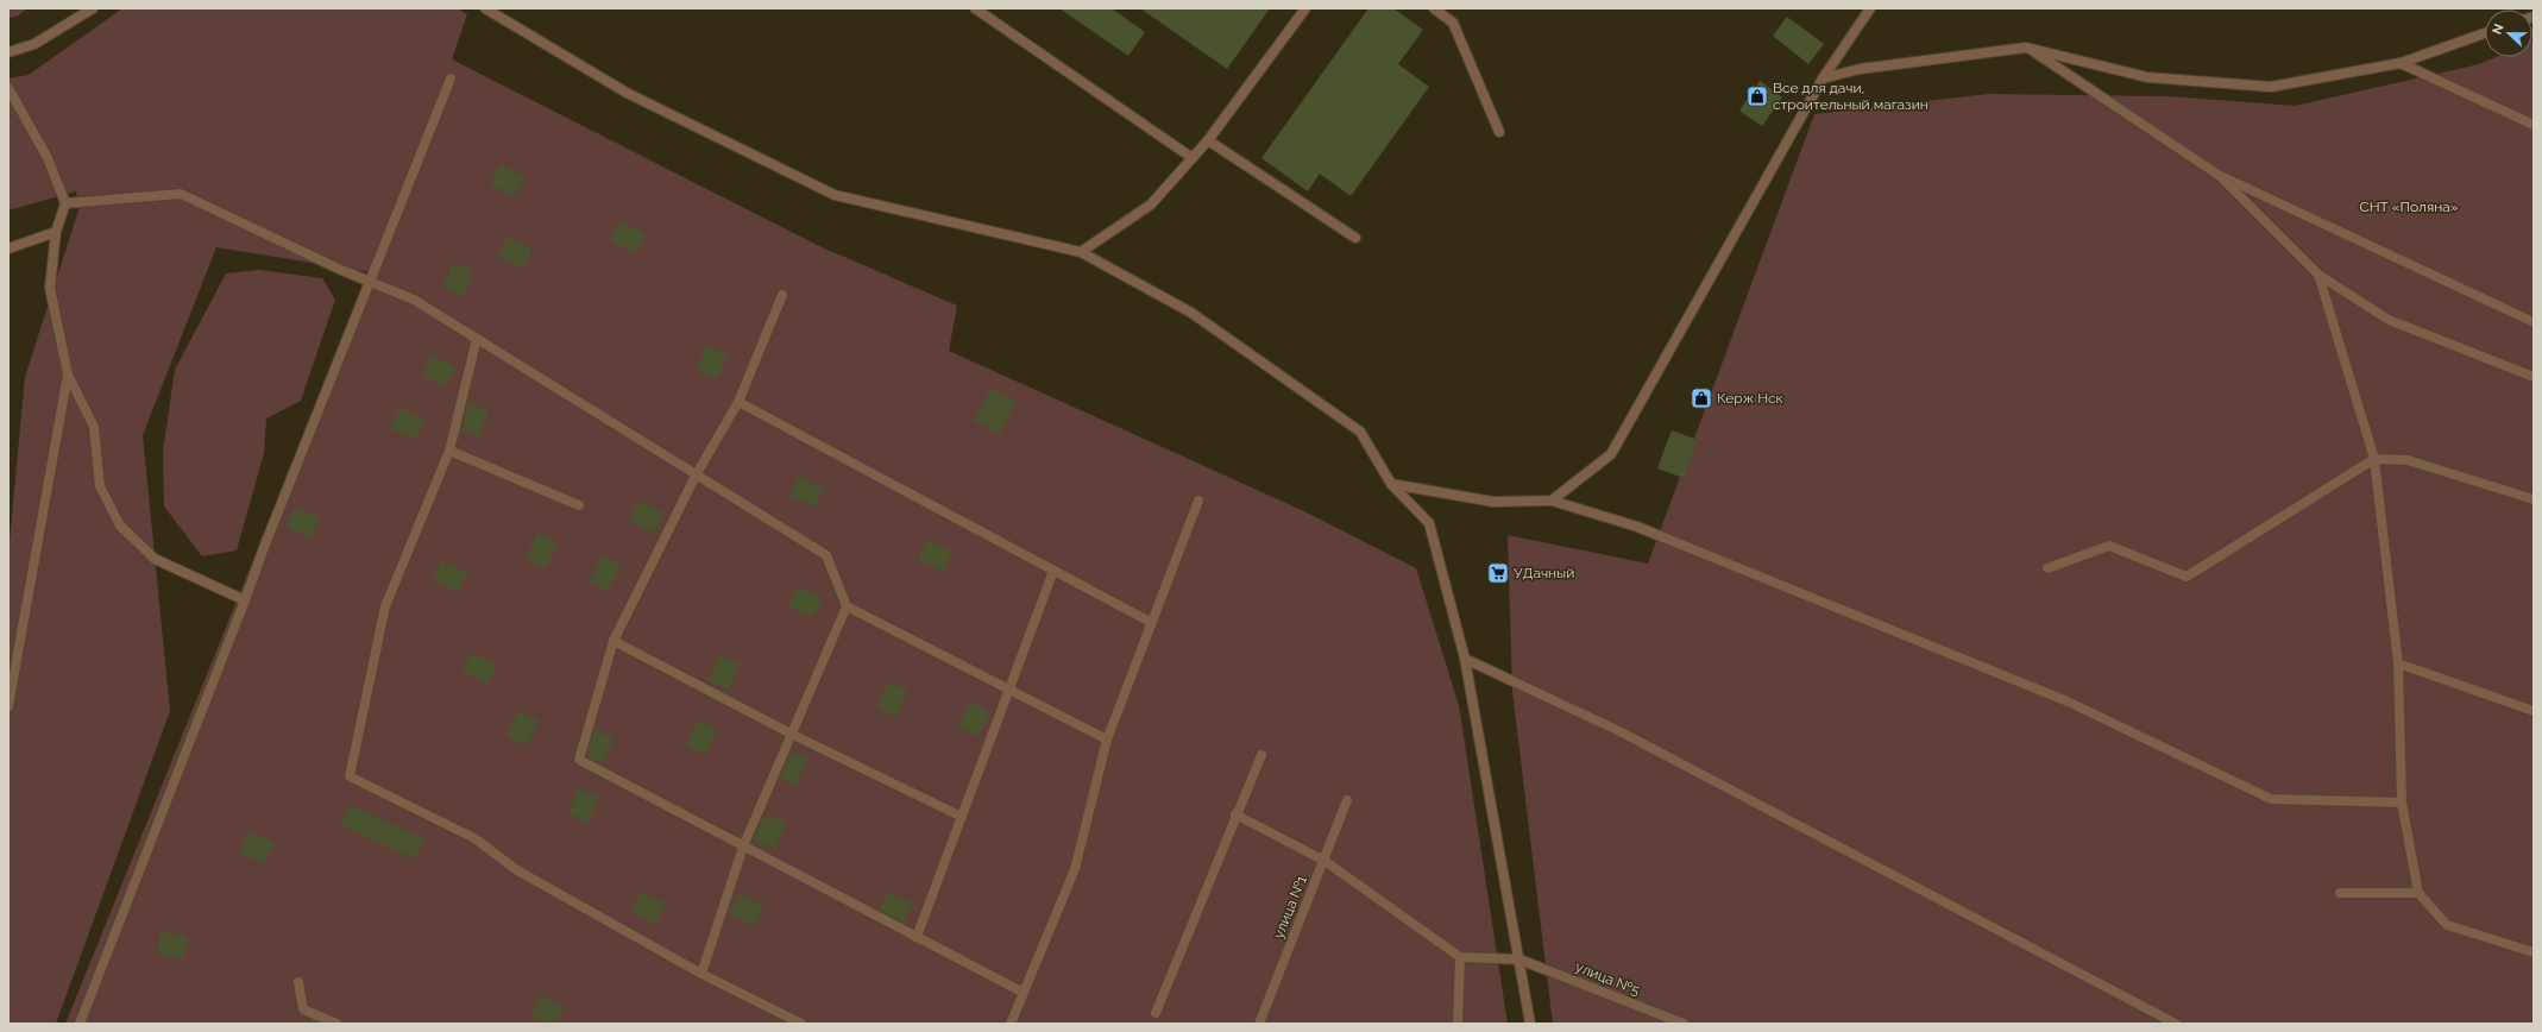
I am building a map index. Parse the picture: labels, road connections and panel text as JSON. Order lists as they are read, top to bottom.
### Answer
{
  "streets": {
    "street": ["улица №1", "улица №5"]
  },
  "parks": ["СНТ «Поляна»"],
  "places": {
    "shop": ["Все для дачи, строительный магазин", "Керж Нск"],
    "supermarket": ["УДачный"]
  },
  "north": "left"
}
